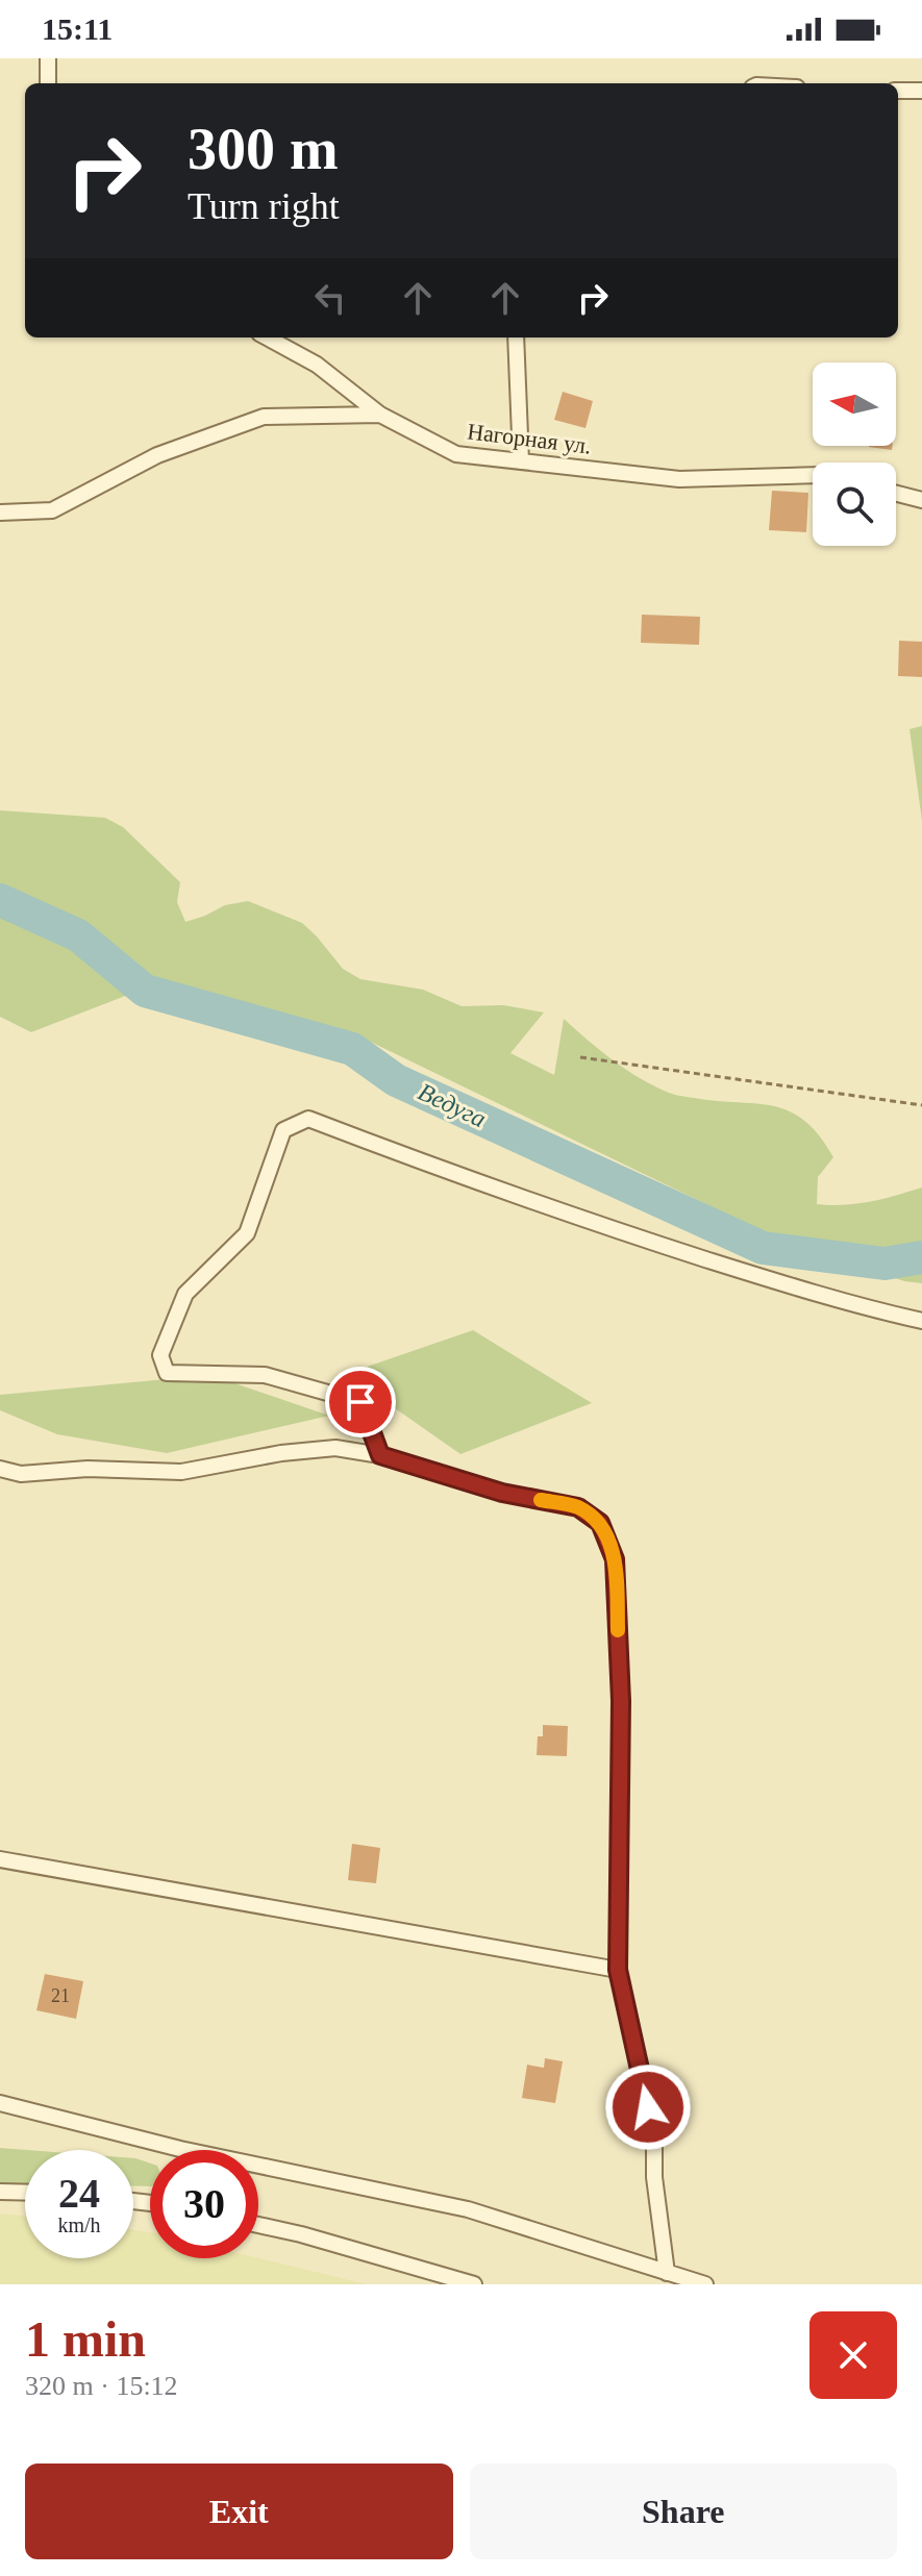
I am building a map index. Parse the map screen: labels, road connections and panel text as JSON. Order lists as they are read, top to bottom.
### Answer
{
  "streets": {
    "street": ["Нагорная ул."]
  },
  "water": ["Ведуга"],
  "house_numbers": ["21"],
  "north": "left",
  "page": {
    "status": "15:11",
    "turn": ["300 m", "Turn right"],
    "speed": "24 km/h",
    "limit": "30",
    "heading": ["1 min", "320 m · 15:12"],
    "buttons": ["Exit", "Share"]
  }
}
